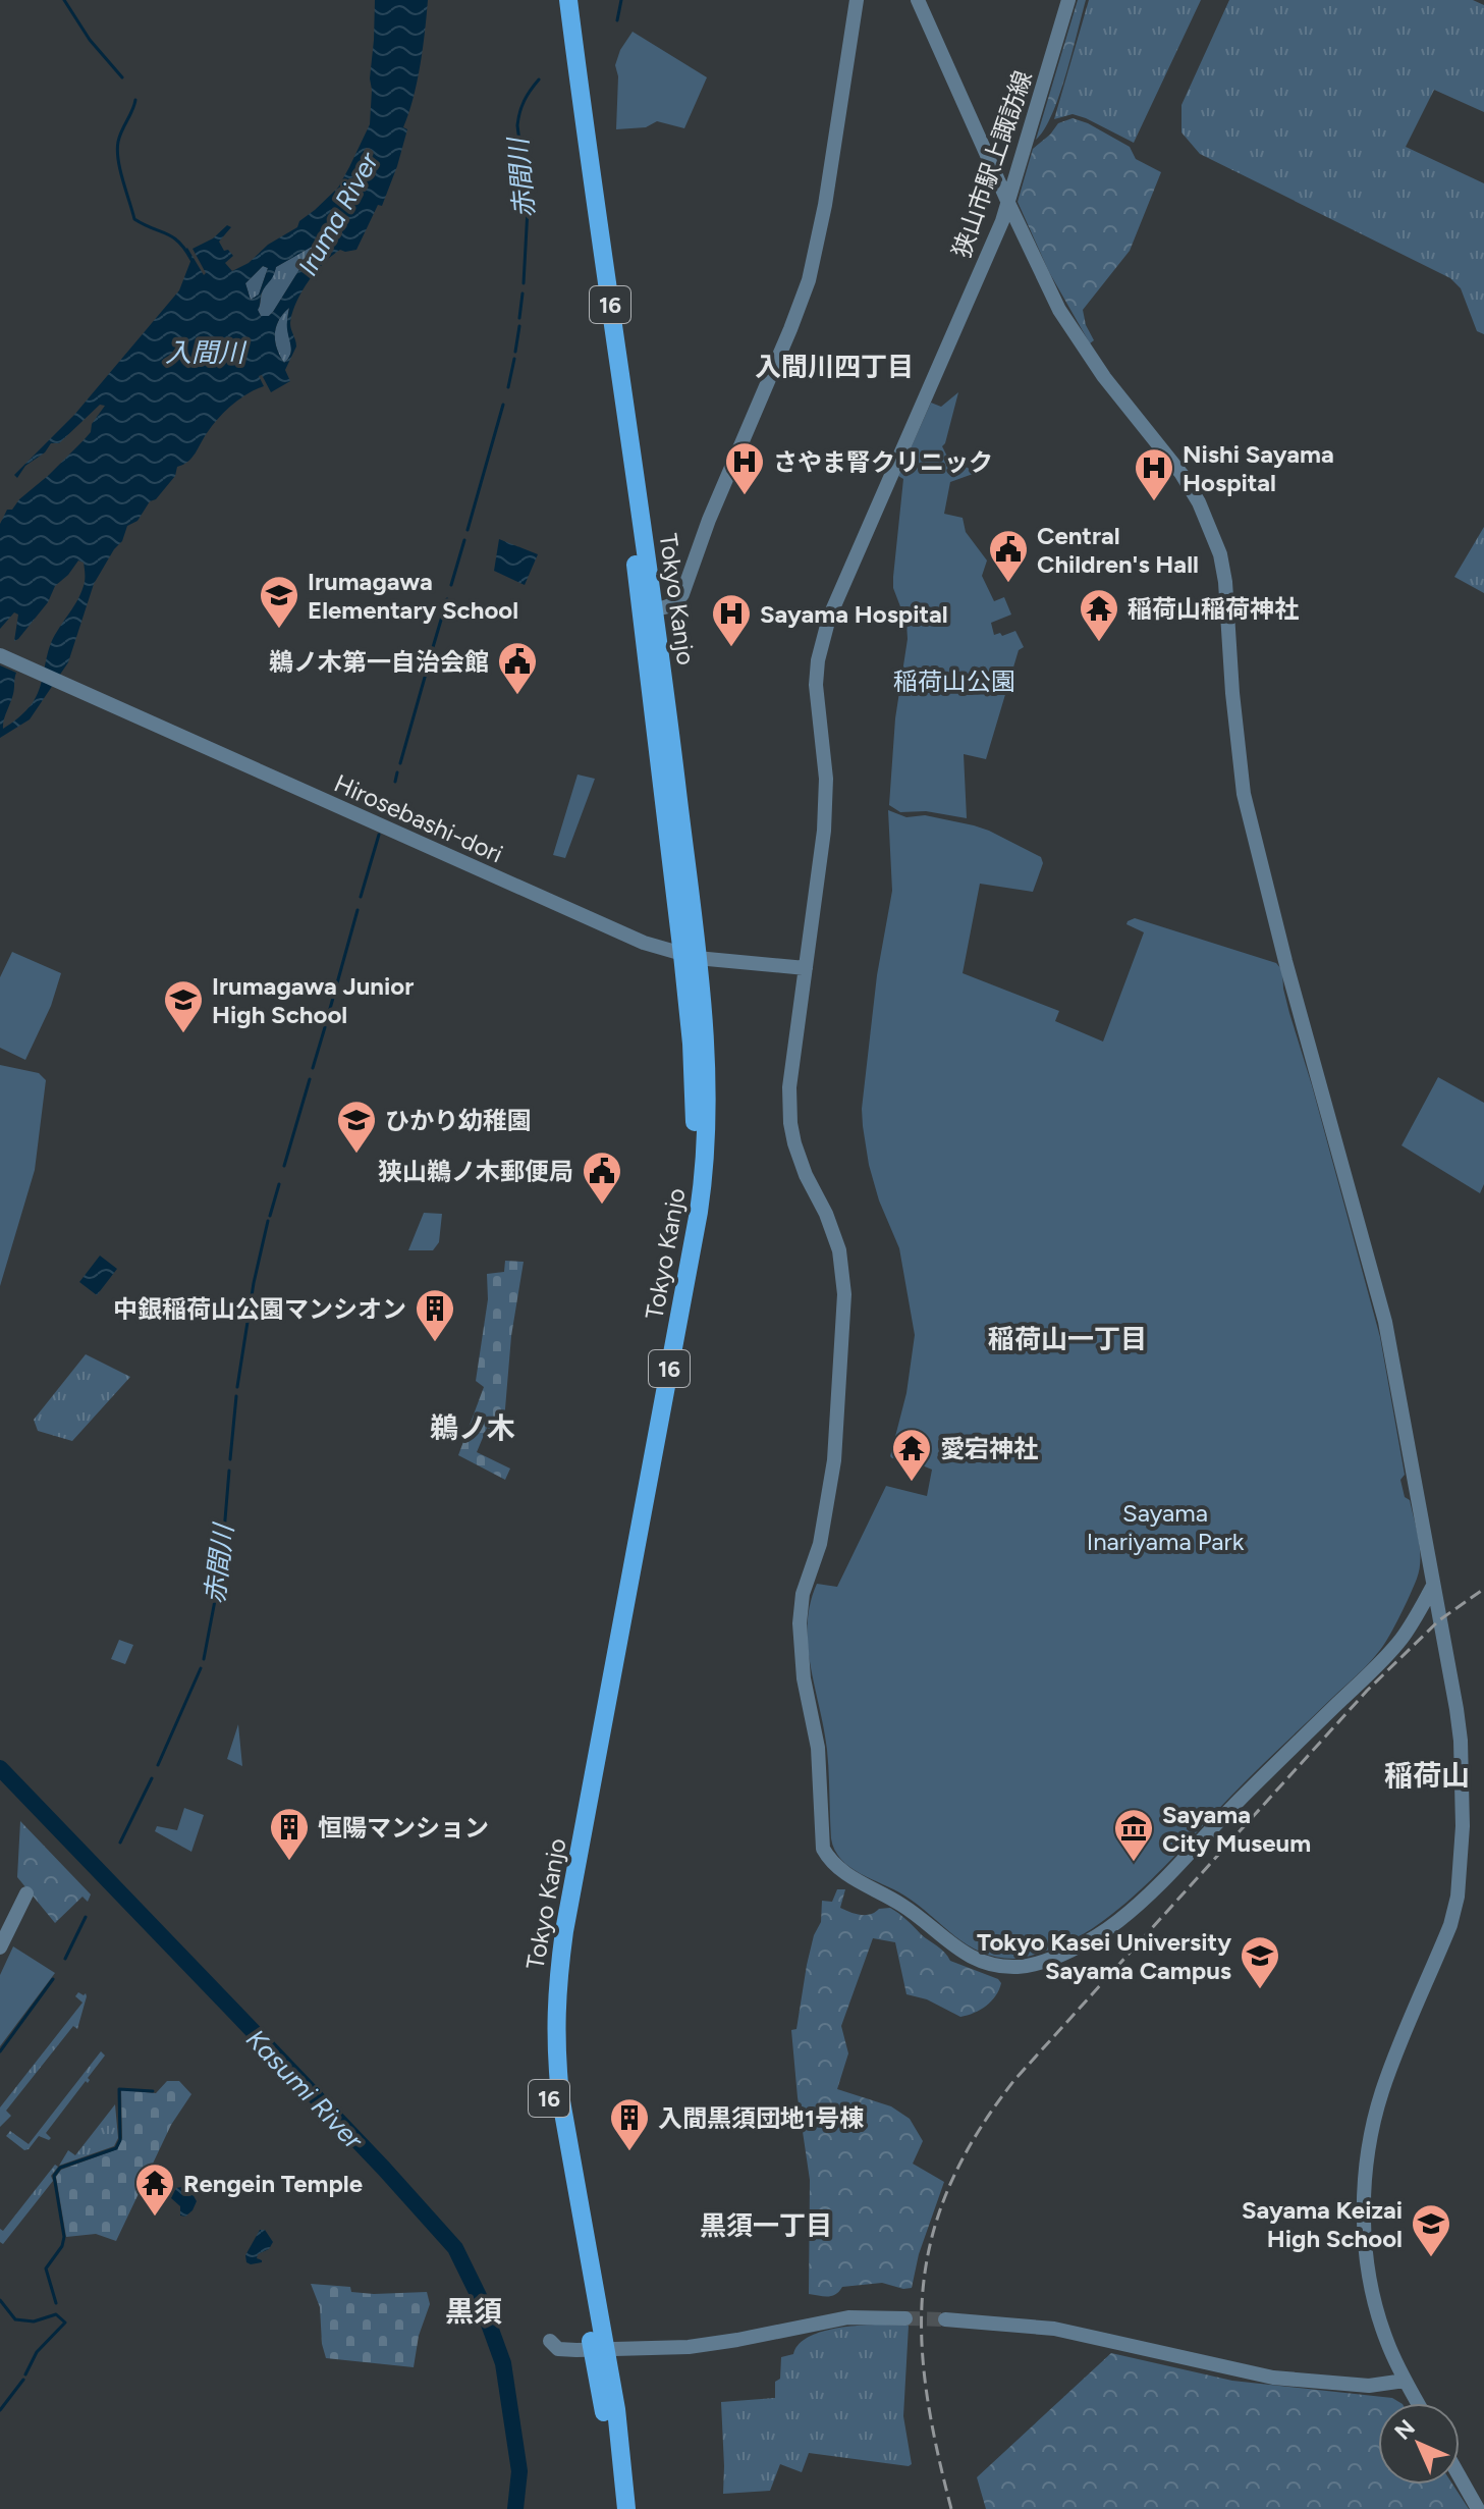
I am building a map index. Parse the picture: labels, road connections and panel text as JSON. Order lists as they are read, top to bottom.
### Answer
{
  "streets": {
    "highway": ["16", "Tokyo Kanjo"],
    "street": ["狭山市駅上諏訪線", "Hirosebashi-dori"]
  },
  "crossings": [
    ["Tokyo Kanjo", "Hirosebashi-dori"]
  ],
  "districts": [
    "入間川四丁目",
    "稲荷山一丁目",
    "鵜ノ木",
    "稲荷山",
    "黒須一丁目",
    "黒須"
  ],
  "water": [
    "赤間川",
    "Iruma River",
    "入間川",
    "Kasumi River"
  ],
  "parks": ["稲荷山公園", "Sayama Inariyama Park"],
  "places": {
    "hospital": ["さやま腎クリニック", "Nishi Sayama Hospital", "Sayama Hospital"],
    "public building": ["Central Children's Hall", "鵜ノ木第一自治会館", "狭山鵜ノ木郵便局"],
    "school or university": [
      "Irumagawa Elementary School",
      "Irumagawa Junior High School",
      "ひかり幼稚園",
      "Tokyo Kasei University Sayama Campus",
      "Sayama Keizai High School"
    ],
    "temple": ["稲荷山稲荷神社", "愛宕神社", "Rengein Temple"],
    "building": ["中銀稲荷山公園マンシオン", "恒陽マンション", "入間黒須団地1号棟"],
    "museum": ["Sayama City Museum"]
  },
  "north": "top left"
}
